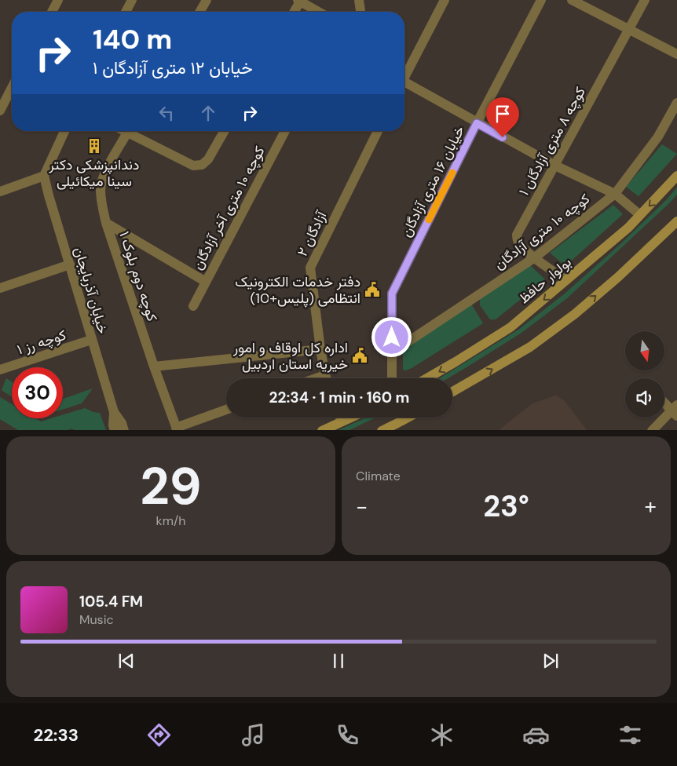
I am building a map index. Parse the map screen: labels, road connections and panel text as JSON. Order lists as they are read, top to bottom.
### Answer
{
  "streets": {
    "main road": ["بولوار حافظ"],
    "street": [
      "کوچه ۸ متری آزادگان ۱",
      "خیابان ۱۶ متری آزادگان",
      "کوچه ۱۰ متری آخر آزادگان",
      "کوچه ۱۰ متری آزادگان",
      "آزادگان ۲",
      "کوچه دوم بلوک ۱",
      "خیابان آذربایجان",
      "کوچه رز ۱"
    ]
  },
  "crossings": [
    ["کوچه ۸ متری آزادگان ۱", "کوچه ۱۰ متری آزادگان"],
    ["کوچه ۸ متری آزادگان ۱", "بولوار حافظ"],
    ["خیابان ۱۶ متری آزادگان", "کوچه ۱۰ متری آزادگان"],
    ["کوچه ۱۰ متری آخر آزادگان", "کوچه دوم بلوک ۱"],
    ["خیابان آذربایجان", "کوچه رز ۱"]
  ],
  "places": {
    "building": ["دندانپزشکی دکتر سینا میکائیلی"],
    "public building": ["دفتر خدمات الکترونیک انتظامی (پلیس+10)", "اداره کل اوقاف و امور خیریه استان اردبیل"]
  },
  "north": "bottom",
  "page": {
    "turn": ["140 m", "خیابان ۱۲ متری آزادگان ۱"],
    "limit": "30",
    "trip": "22:34 · 1 min · 160 m",
    "tile": [
      ["29", "km/h"],
      "Climate"
    ],
    "heat": ["−", "23°", "+"],
    "song": ["105.4 FM", "Music"],
    "tabs": "22:33"
  }
}
